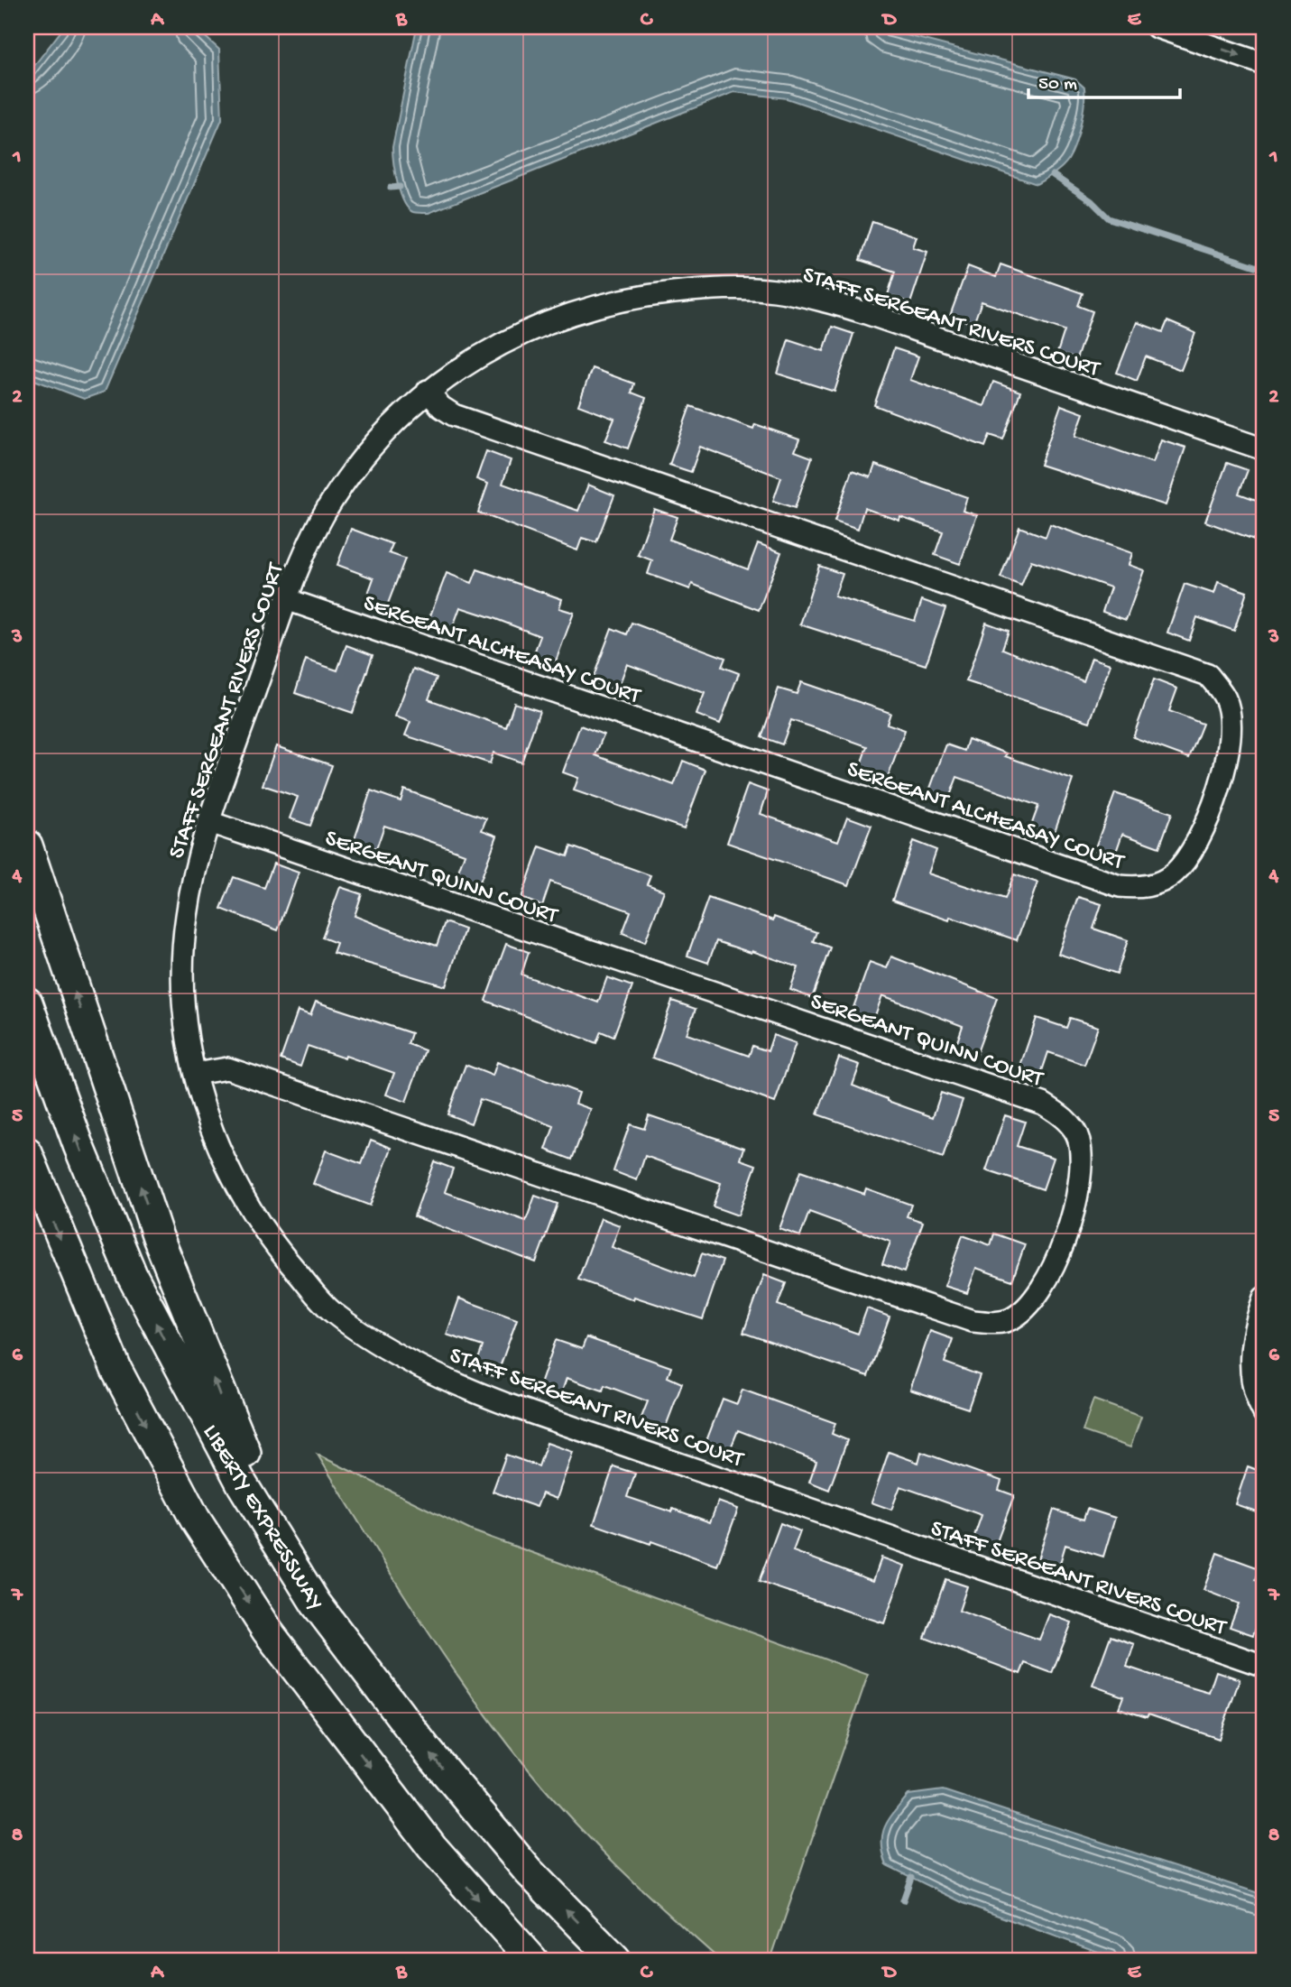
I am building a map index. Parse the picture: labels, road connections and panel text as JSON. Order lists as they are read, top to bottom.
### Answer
{
  "streets": {
    "highway": ["LIBERTY EXPRESSWAY"],
    "street": ["STAFF SERGEANT RIVERS COURT", "SERGEANT ALCHEASAY COURT", "SERGEANT QUINN COURT"]
  },
  "crossings": [
    ["STAFF SERGEANT RIVERS COURT", "SERGEANT ALCHEASAY COURT"],
    ["STAFF SERGEANT RIVERS COURT", "SERGEANT QUINN COURT"]
  ],
  "scale_bar": "50 m",
  "grid": {
    "columns": [
      "A",
      "B",
      "C",
      "D",
      "E"
    ],
    "rows": [
      "1",
      "2",
      "3",
      "4",
      "5",
      "6",
      "7",
      "8"
    ]
  }
}
